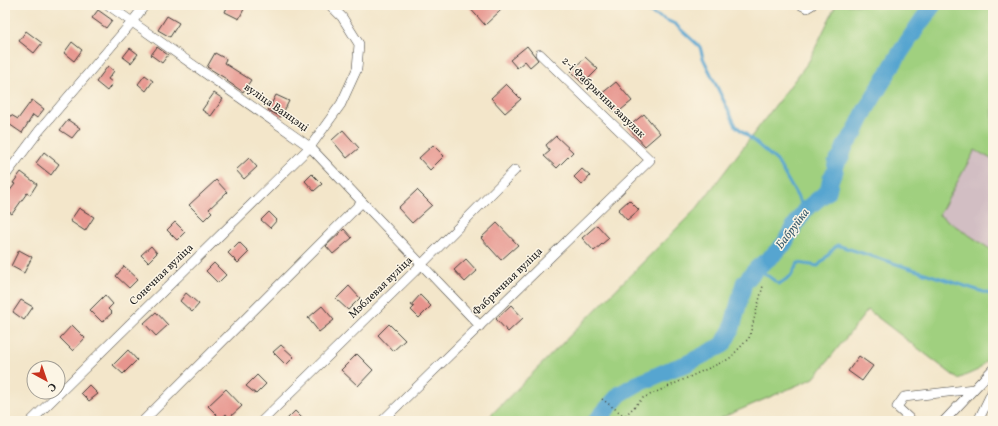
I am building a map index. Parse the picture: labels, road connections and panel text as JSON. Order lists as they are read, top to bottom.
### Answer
{
  "streets": {
    "street": [
      "2-і Фабрычны завулак",
      "вуліца Ванцэці",
      "Сонечная вуліца",
      "Фабрычная вуліца",
      "Мэблевая вуліца"
    ]
  },
  "crossings": [
    ["2-і Фабрычны завулак", "Фабрычная вуліца"],
    ["вуліца Ванцэці", "Сонечная вуліца"]
  ],
  "water": ["Бабруйка"],
  "north": "bottom right"
}
